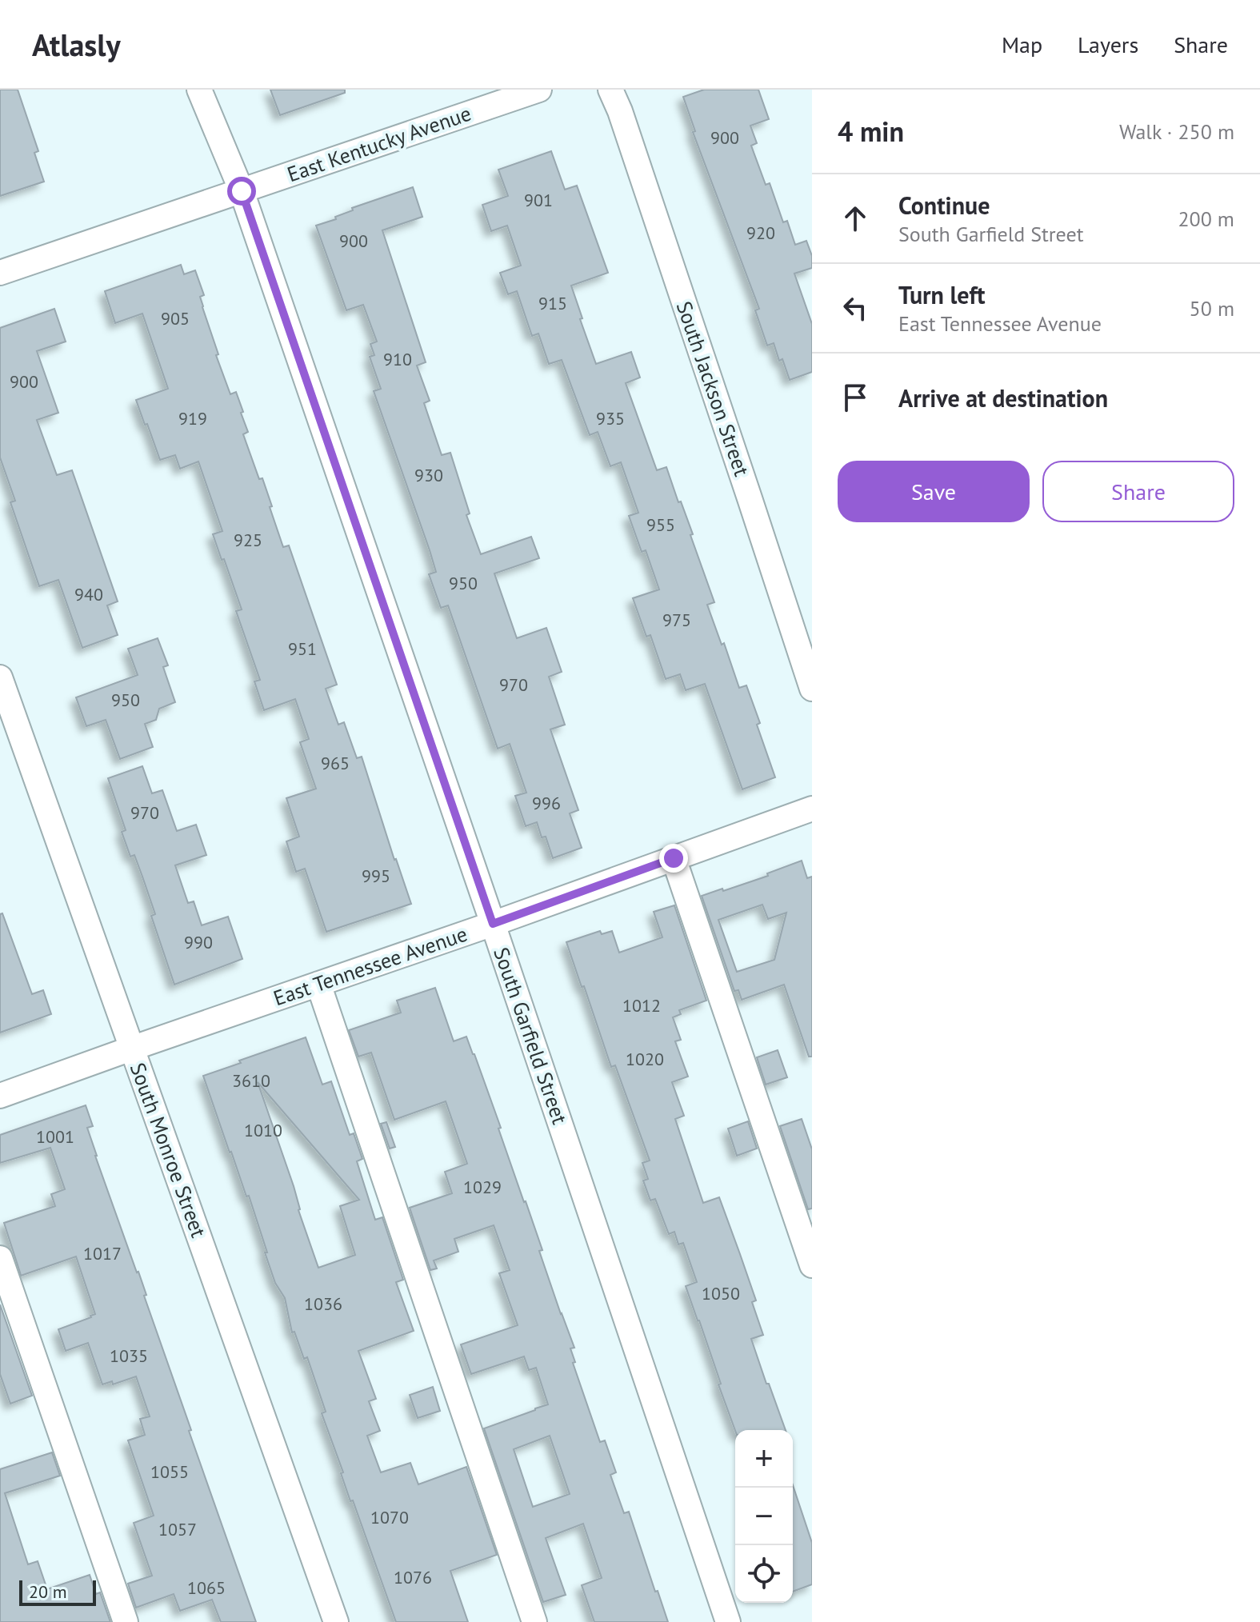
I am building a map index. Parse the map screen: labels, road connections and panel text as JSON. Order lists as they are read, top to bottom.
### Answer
{
  "streets": {
    "street": [
      "East Kentucky Avenue",
      "South Jackson Street",
      "East Tennessee Avenue",
      "South Garfield Street",
      "South Monroe Street"
    ]
  },
  "crossings": [
    ["East Kentucky Avenue", "South Garfield Street"],
    ["East Tennessee Avenue", "South Garfield Street"],
    ["East Tennessee Avenue", "South Monroe Street"]
  ],
  "house_numbers": [
    "900",
    "901",
    "920",
    "900",
    "915",
    "905",
    "910",
    "900",
    "919",
    "935",
    "930",
    "955",
    "925",
    "950",
    "940",
    "975",
    "951",
    "970",
    "950",
    "965",
    "996",
    "970",
    "995",
    "990",
    "1012",
    "1020",
    "3610",
    "1010",
    "1001",
    "1029",
    "1017",
    "1050",
    "1036",
    "1035",
    "1055",
    "1070",
    "1057",
    "1076",
    "1065"
  ],
  "scale_bar": "20 m",
  "page": {
    "header": "Atlasly",
    "nav": ["Map", "Layers", "Share"],
    "heading": ["4 min", "Walk · 250 m"],
    "list": [
      ["Continue", "South Garfield Street", "200 m"],
      ["Turn left", "East Tennessee Avenue", "50 m"],
      "Arrive at destination"
    ],
    "buttons": ["Save", "Share"],
    "map_buttons": ["+", "−"],
    "scale": "20 m"
  }
}
